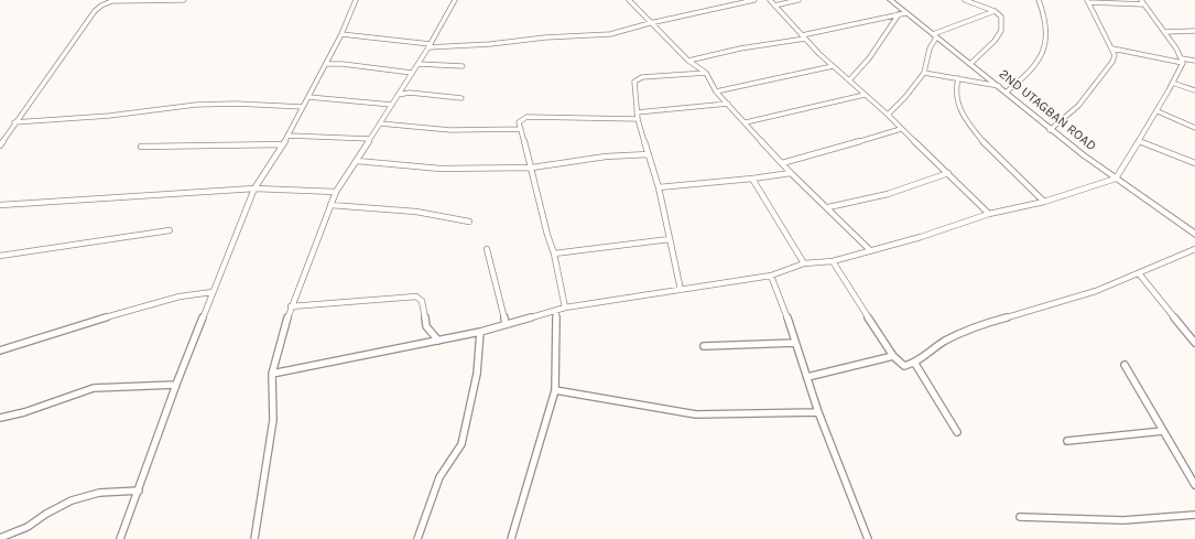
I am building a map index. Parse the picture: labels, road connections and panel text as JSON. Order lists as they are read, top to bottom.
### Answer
{
  "streets": {
    "street": ["2ND UTAGBAN ROAD"]
  }
}
